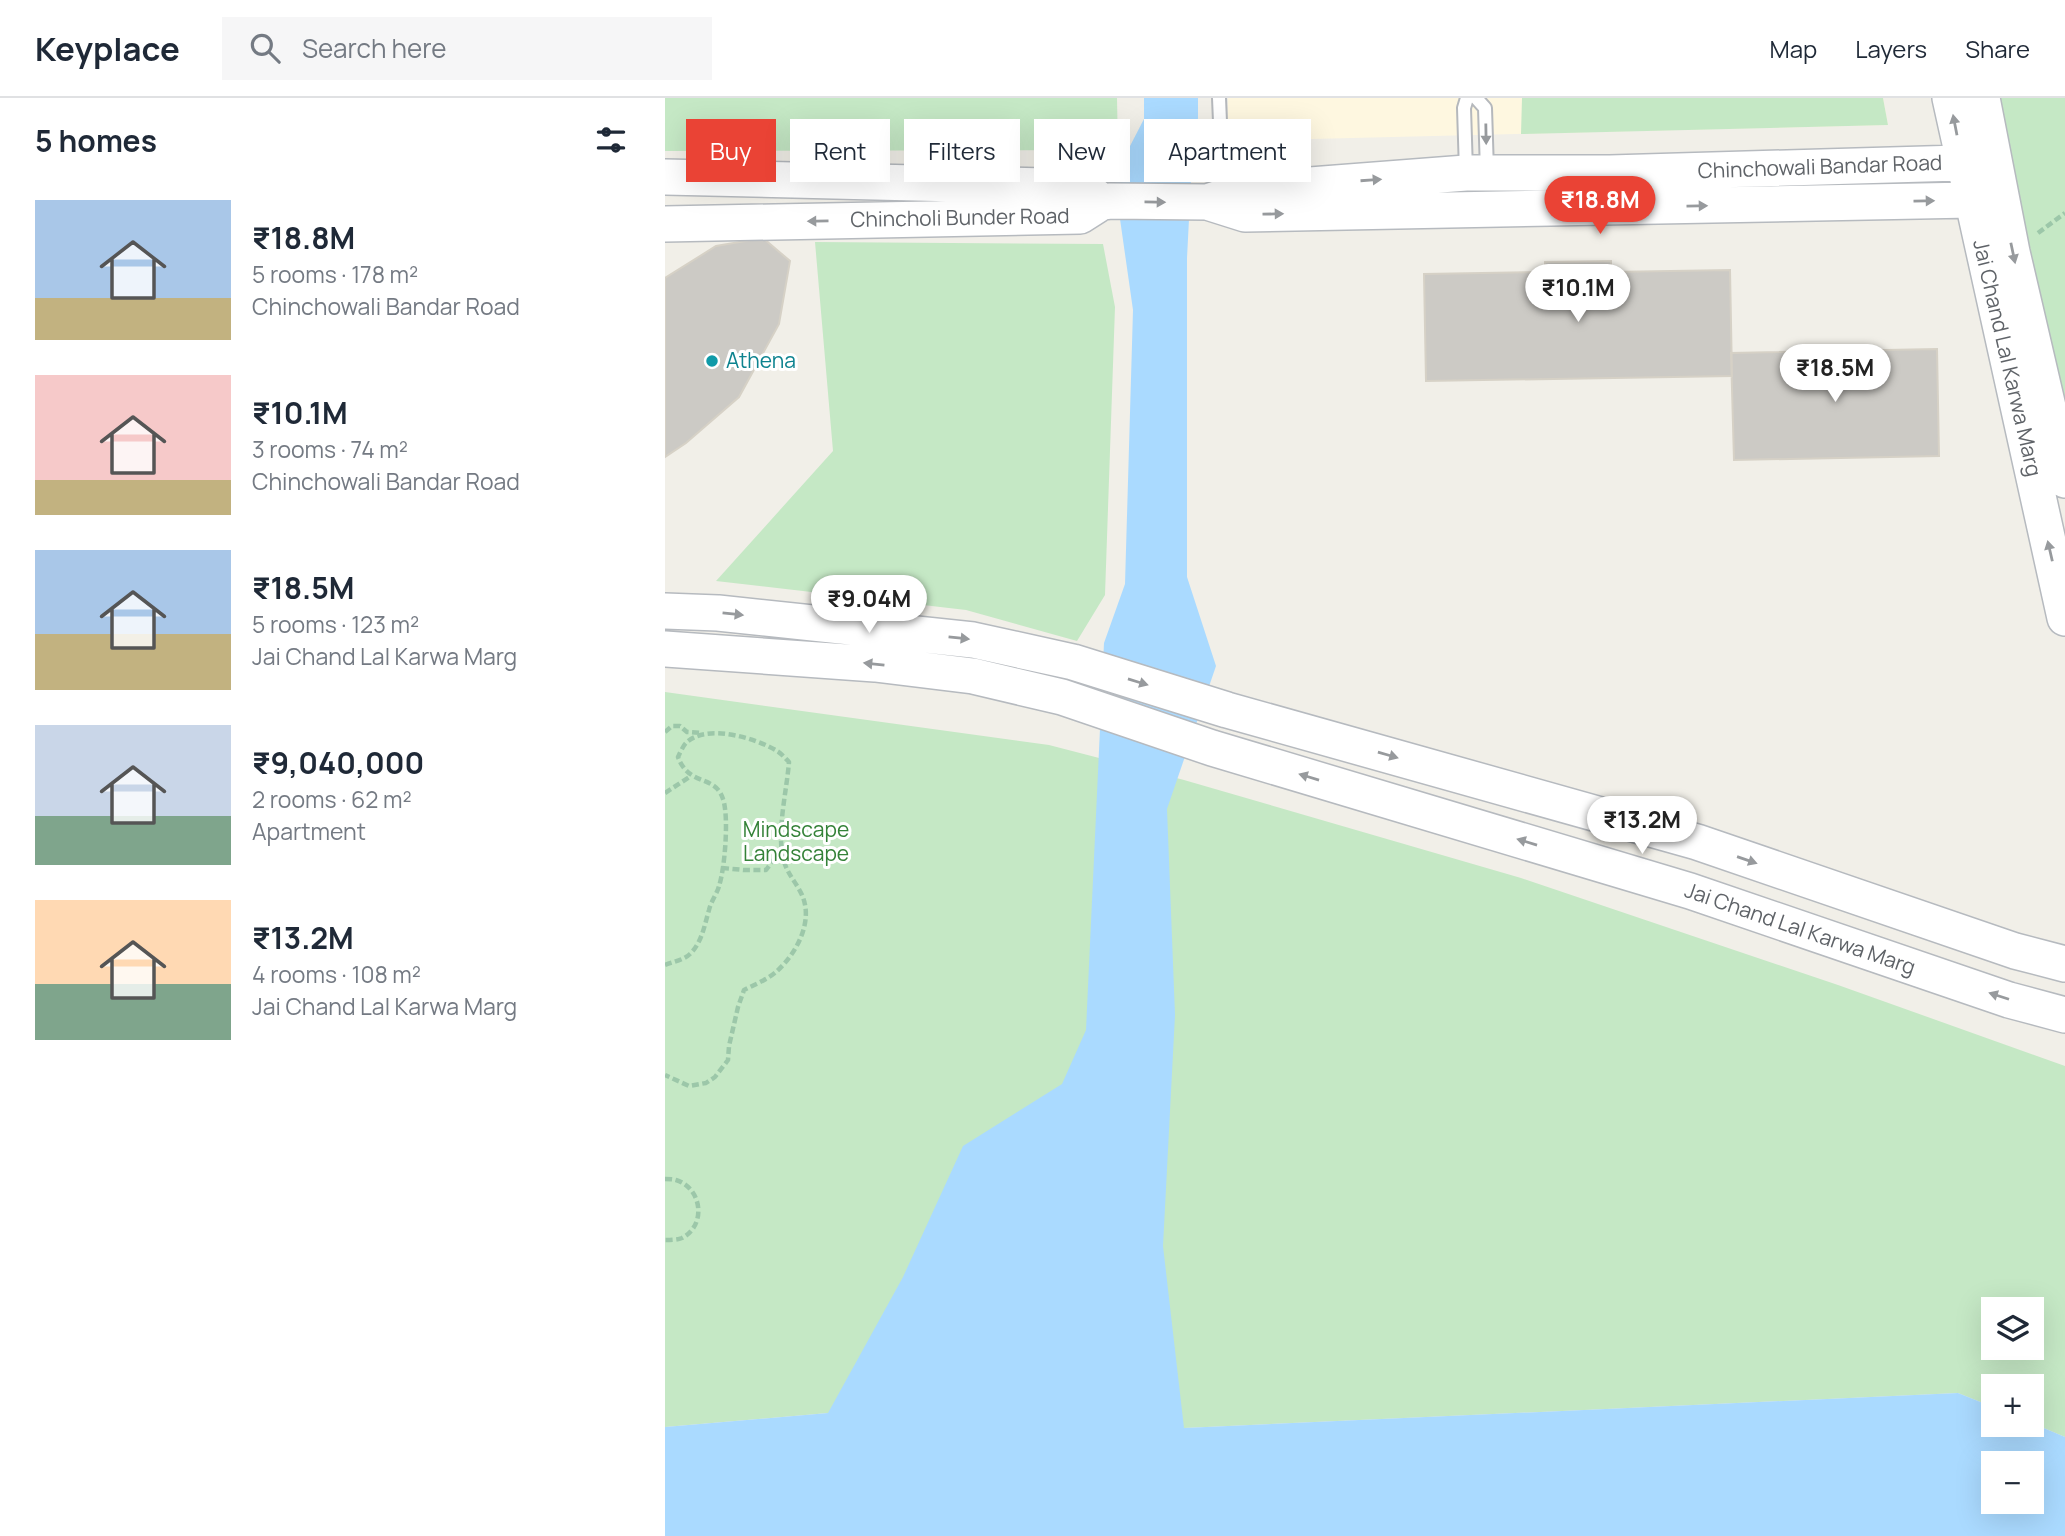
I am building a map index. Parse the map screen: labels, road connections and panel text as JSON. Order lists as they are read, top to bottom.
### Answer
{
  "streets": {
    "street": ["Chincholi Bunder Road", "Jai Chand Lal Karwa Marg"]
  },
  "parks": ["Mindscape Landscape"],
  "places": ["Athena"],
  "page": {
    "header": "Keyplace",
    "search": "Search here",
    "nav": ["Map", "Layers", "Share"],
    "heading": "5 homes",
    "chip": [
      "Buy",
      "Rent",
      "Filters",
      "New",
      "Apartment"
    ],
    "price": [
      "₹18.8M",
      "₹10.1M",
      "₹18.5M",
      "₹9.04M",
      "₹13.2M"
    ],
    "list": [
      {
        "name": "₹18.8M",
        "note": "5 rooms · 178 m² · Chinchowali Bandar Road"
      },
      {
        "name": "₹10.1M",
        "note": "3 rooms · 74 m² · Chinchowali Bandar Road"
      },
      {
        "name": "₹18.5M",
        "note": "5 rooms · 123 m² · Jai Chand Lal Karwa Marg"
      },
      {
        "name": "₹9,040,000",
        "note": "2 rooms · 62 m² · Apartment"
      },
      {
        "name": "₹13.2M",
        "note": "4 rooms · 108 m² · Jai Chand Lal Karwa Marg"
      }
    ],
    "map_buttons": ["+", "−"]
  }
}
